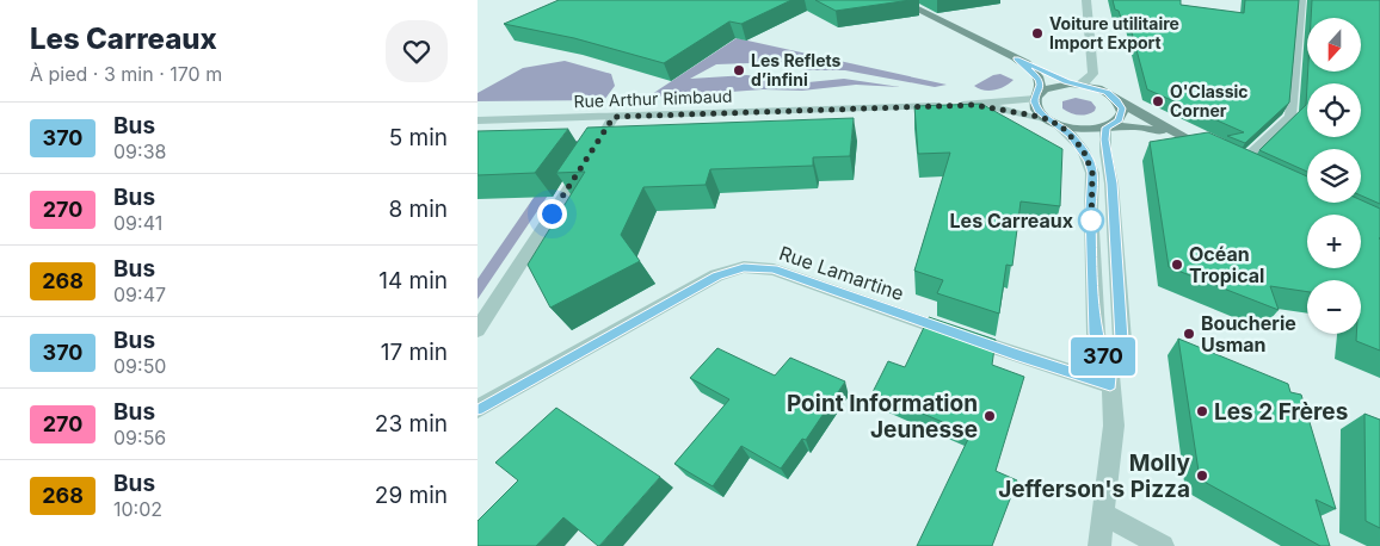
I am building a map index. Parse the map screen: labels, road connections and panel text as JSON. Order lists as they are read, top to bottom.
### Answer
{
  "streets": {
    "street": ["Rue Arthur Rimbaud", "Rue Lamartine"]
  },
  "places": [
    "Voiture utilitaire Import Export",
    "Les Reflets d’infini",
    "O'Classic Corner",
    "Les Carreaux",
    "Océan Tropical",
    "Boucherie Usman",
    "Les 2 Frères",
    "Point Information Jeunesse",
    "Molly Jefferson's Pizza"
  ],
  "lines": ["bus line 370"],
  "north": "bottom",
  "page": {
    "heading": ["Les Carreaux", "À pied · 3 min · 170 m"],
    "on_map": "370",
    "map_buttons": ["+", "−"],
    "list": [
      {
        "mark": "370",
        "name": "Bus",
        "note": "09:38",
        "value": "5 min"
      },
      {
        "mark": "270",
        "name": "Bus",
        "note": "09:41",
        "value": "8 min"
      },
      {
        "mark": "268",
        "name": "Bus",
        "note": "09:47",
        "value": "14 min"
      },
      {
        "mark": "370",
        "name": "Bus",
        "note": "09:50",
        "value": "17 min"
      },
      {
        "mark": "270",
        "name": "Bus",
        "note": "09:56",
        "value": "23 min"
      },
      {
        "mark": "268",
        "name": "Bus",
        "note": "10:02",
        "value": "29 min"
      }
    ]
  }
}
